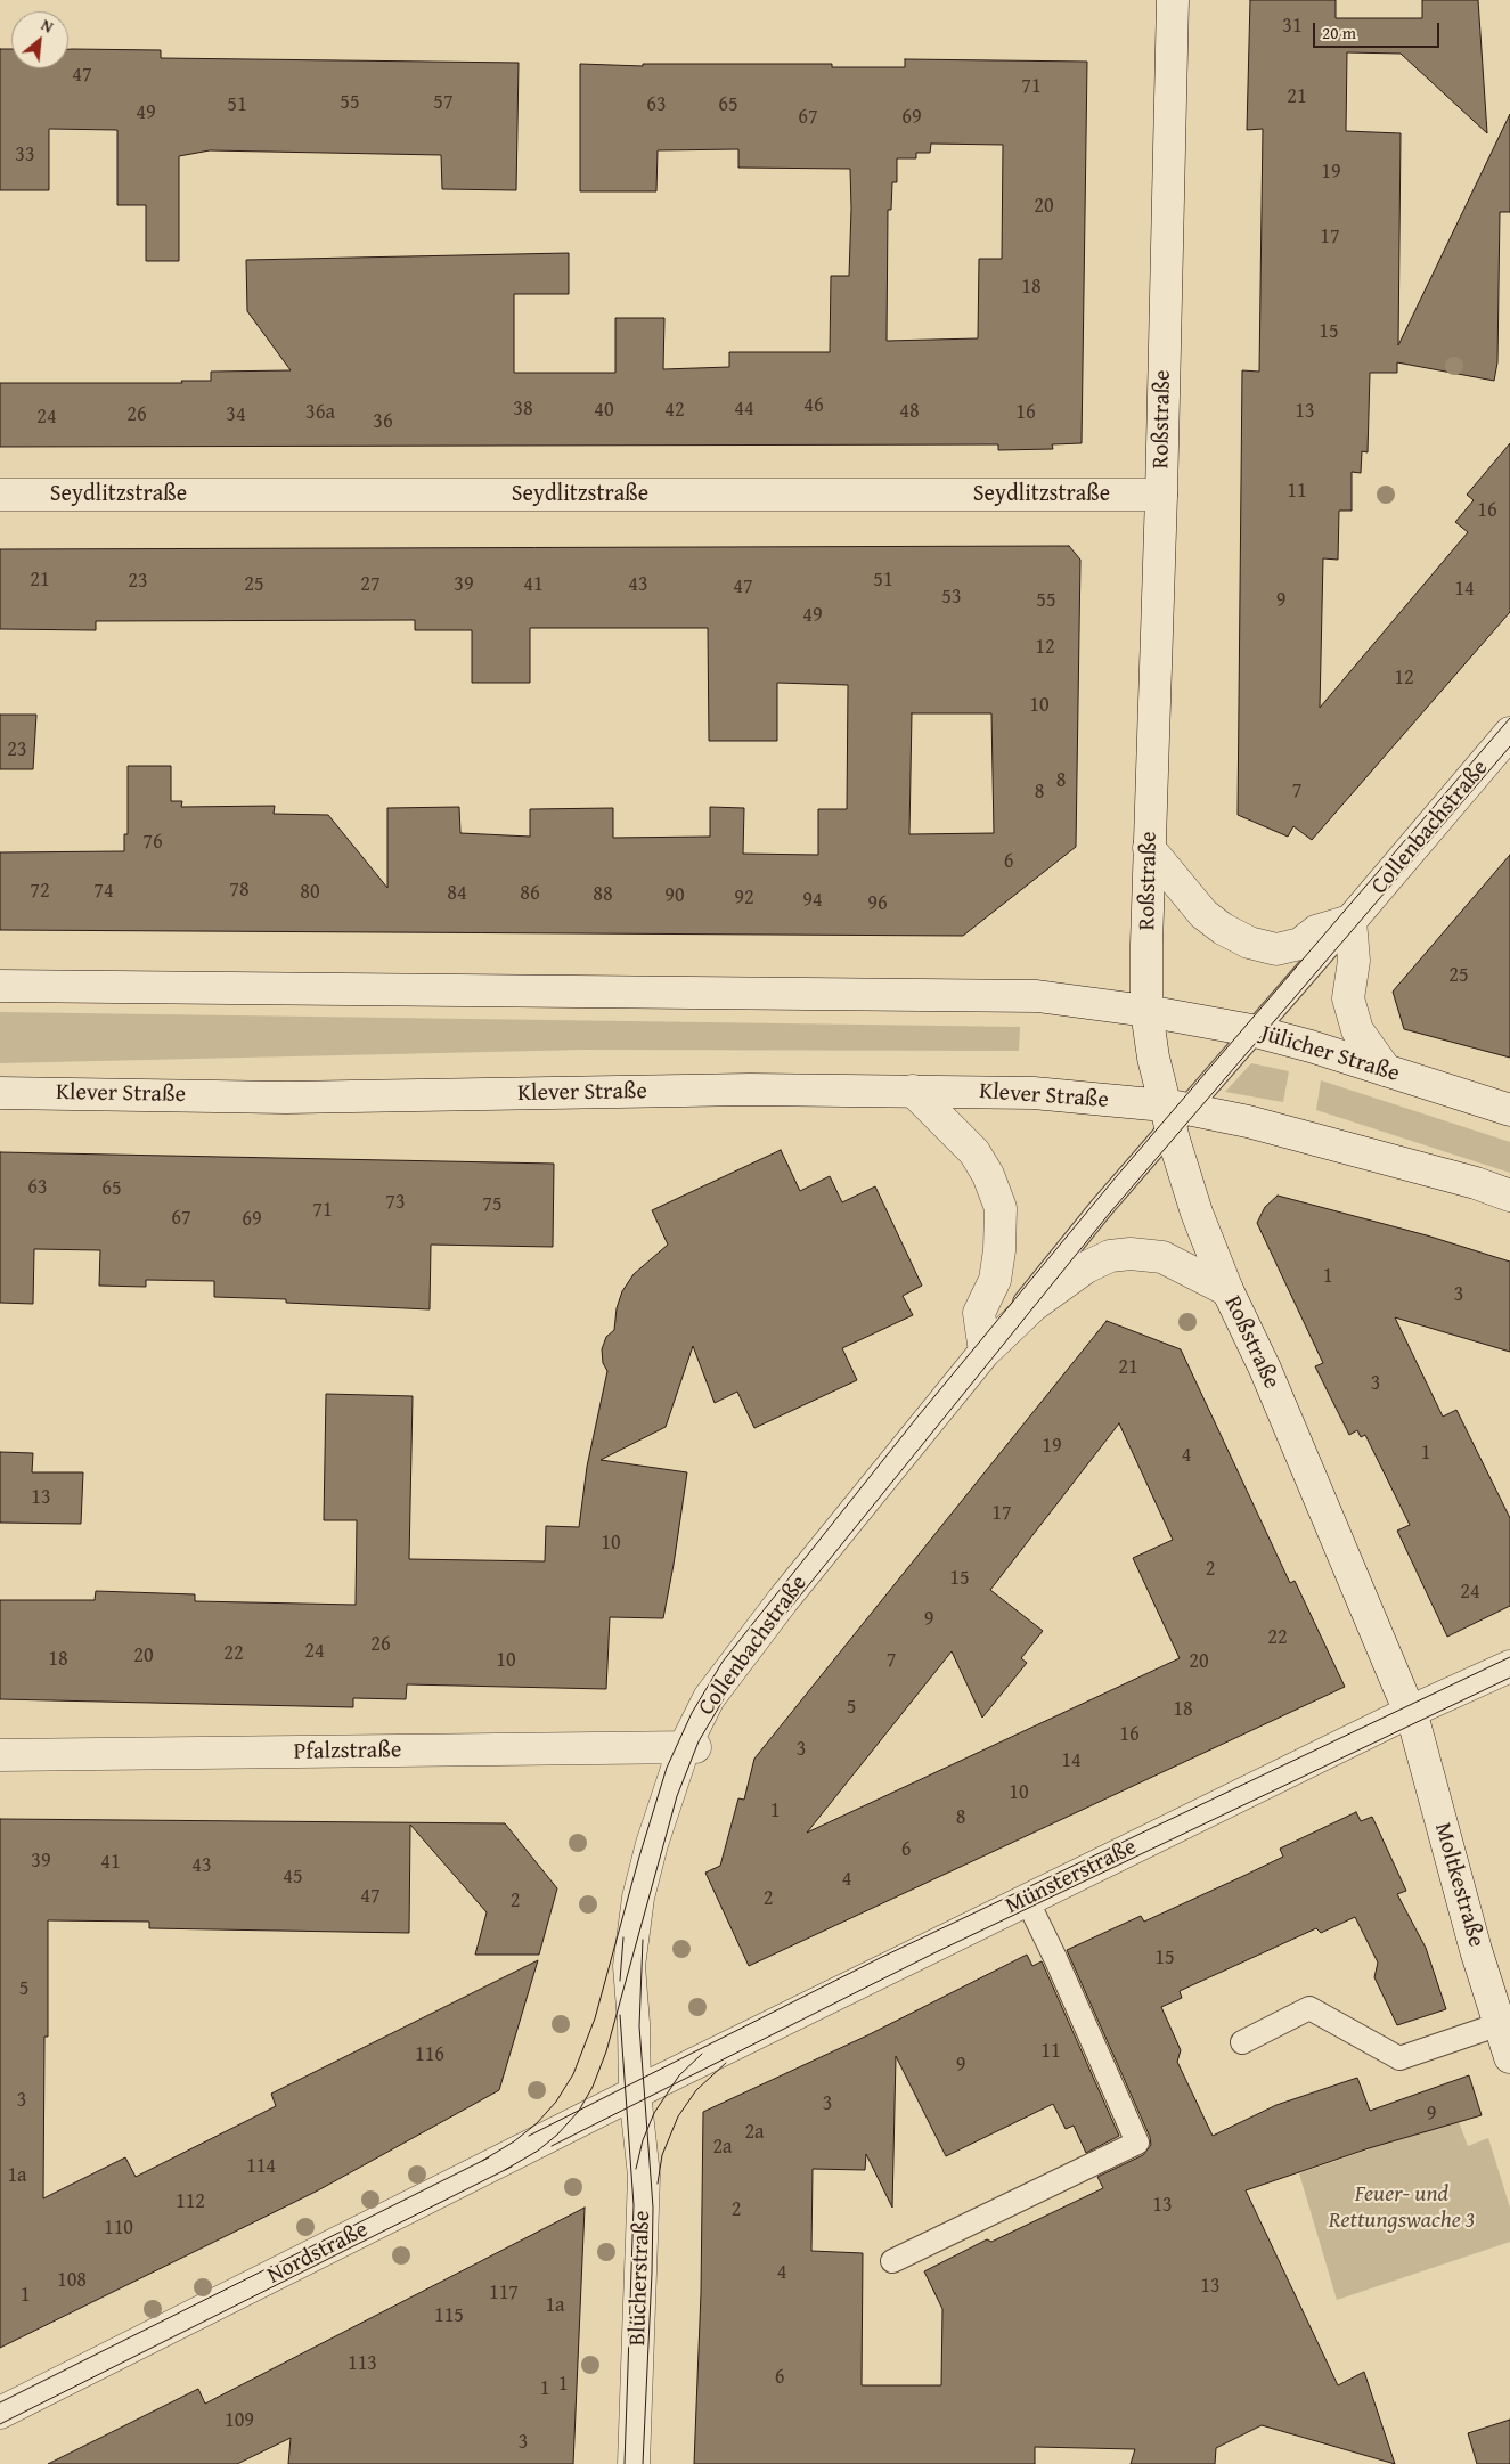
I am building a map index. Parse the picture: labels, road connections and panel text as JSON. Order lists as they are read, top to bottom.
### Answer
{
  "streets": {
    "street": [
      "Roßstraße",
      "Seydlitzstraße",
      "Collenbachstraße",
      "Jülicher Straße",
      "Klever Straße",
      "Pfalzstraße",
      "Münsterstraße",
      "Moltkestraße",
      "Nordstraße",
      "Blücherstraße"
    ]
  },
  "crossings": [
    ["Roßstraße", "Seydlitzstraße"],
    ["Roßstraße", "Collenbachstraße"],
    ["Roßstraße", "Jülicher Straße"],
    ["Roßstraße", "Klever Straße"],
    ["Roßstraße", "Münsterstraße"],
    ["Roßstraße", "Moltkestraße"],
    ["Collenbachstraße", "Pfalzstraße"],
    ["Collenbachstraße", "Münsterstraße"],
    ["Collenbachstraße", "Nordstraße"],
    ["Collenbachstraße", "Blücherstraße"],
    ["Münsterstraße", "Moltkestraße"],
    ["Münsterstraße", "Nordstraße"],
    ["Münsterstraße", "Blücherstraße"],
    ["Nordstraße", "Blücherstraße"]
  ],
  "parks": ["Feuer- und Rettungswache 3"],
  "house_numbers": [
    "31",
    "47",
    "71",
    "21",
    "55",
    "57",
    "51",
    "63",
    "65",
    "49",
    "67",
    "69",
    "33",
    "19",
    "20",
    "17",
    "18",
    "15",
    "46",
    "38",
    "44",
    "40",
    "42",
    "48",
    "13",
    "36a",
    "16",
    "26",
    "34",
    "24",
    "36",
    "11",
    "16",
    "21",
    "51",
    "23",
    "25",
    "27",
    "39",
    "41",
    "43",
    "47",
    "14",
    "53",
    "55",
    "9",
    "49",
    "12",
    "12",
    "10",
    "23",
    "8",
    "7",
    "8",
    "76",
    "6",
    "78",
    "72",
    "74",
    "80",
    "84",
    "86",
    "88",
    "90",
    "92",
    "94",
    "96",
    "25",
    "63",
    "65",
    "73",
    "75",
    "71",
    "67",
    "69",
    "1",
    "3",
    "21",
    "3",
    "19",
    "1",
    "4",
    "13",
    "17",
    "10",
    "2",
    "15",
    "24",
    "9",
    "22",
    "26",
    "24",
    "22",
    "20",
    "18",
    "10",
    "7",
    "20",
    "5",
    "18",
    "16",
    "3",
    "14",
    "10",
    "1",
    "8",
    "6",
    "39",
    "41",
    "43",
    "45",
    "4",
    "47",
    "2",
    "2",
    "15",
    "5",
    "11",
    "116",
    "9",
    "3",
    "3",
    "9",
    "2a",
    "2a",
    "114",
    "1a",
    "112",
    "13",
    "2",
    "110",
    "4",
    "108",
    "13",
    "117",
    "1",
    "1a",
    "115",
    "113",
    "6",
    "1",
    "1",
    "109",
    "3"
  ],
  "scale_bar": "20 m",
  "north": "top right"
}
